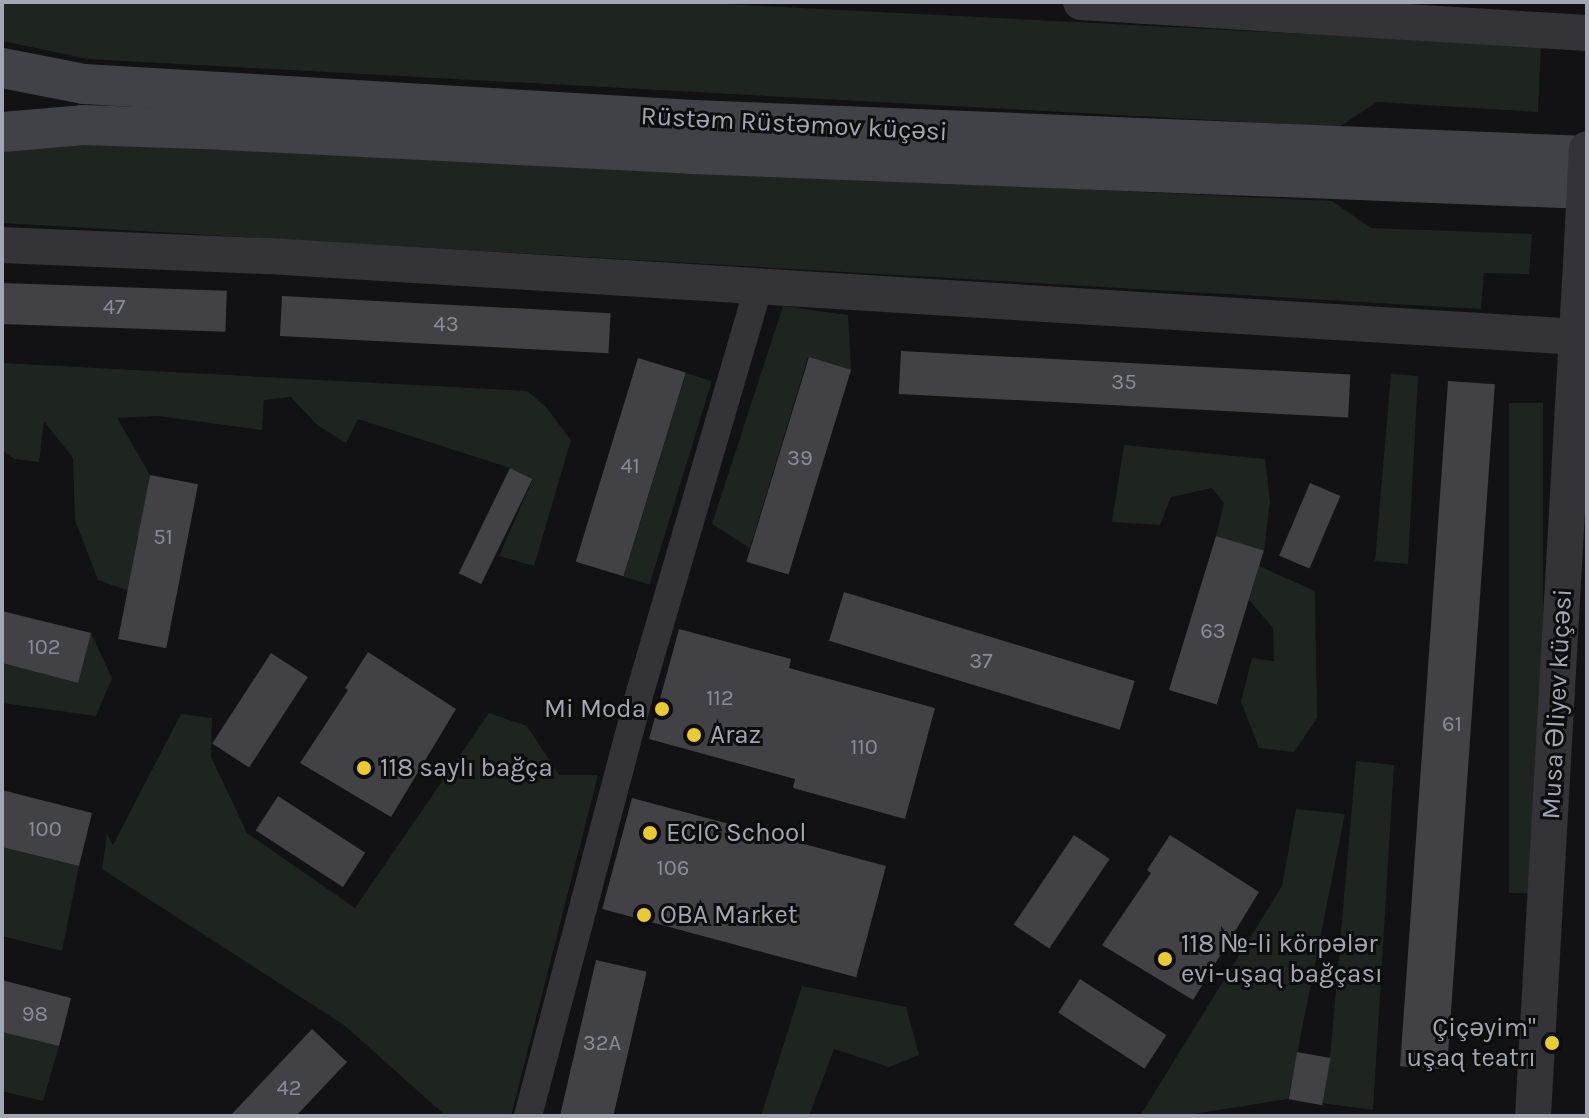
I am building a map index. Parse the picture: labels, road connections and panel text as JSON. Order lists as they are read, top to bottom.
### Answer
{
  "streets": {
    "main road": ["Rüstəm Rüstəmov küçəsi"],
    "street": ["Musa Əliyev küçəsi"]
  },
  "places": [
    "Mi Moda",
    "Araz",
    "118 saylı bağça",
    "ECIC School",
    "OBA Market",
    "118 №-li körpələr evi-uşaq bağçası",
    "Çiçəyim\" uşaq teatrı"
  ],
  "house_numbers": [
    "47",
    "43",
    "35",
    "39",
    "41",
    "51",
    "63",
    "102",
    "37",
    "112",
    "61",
    "110",
    "100",
    "106",
    "98",
    "32A",
    "42"
  ]
}
